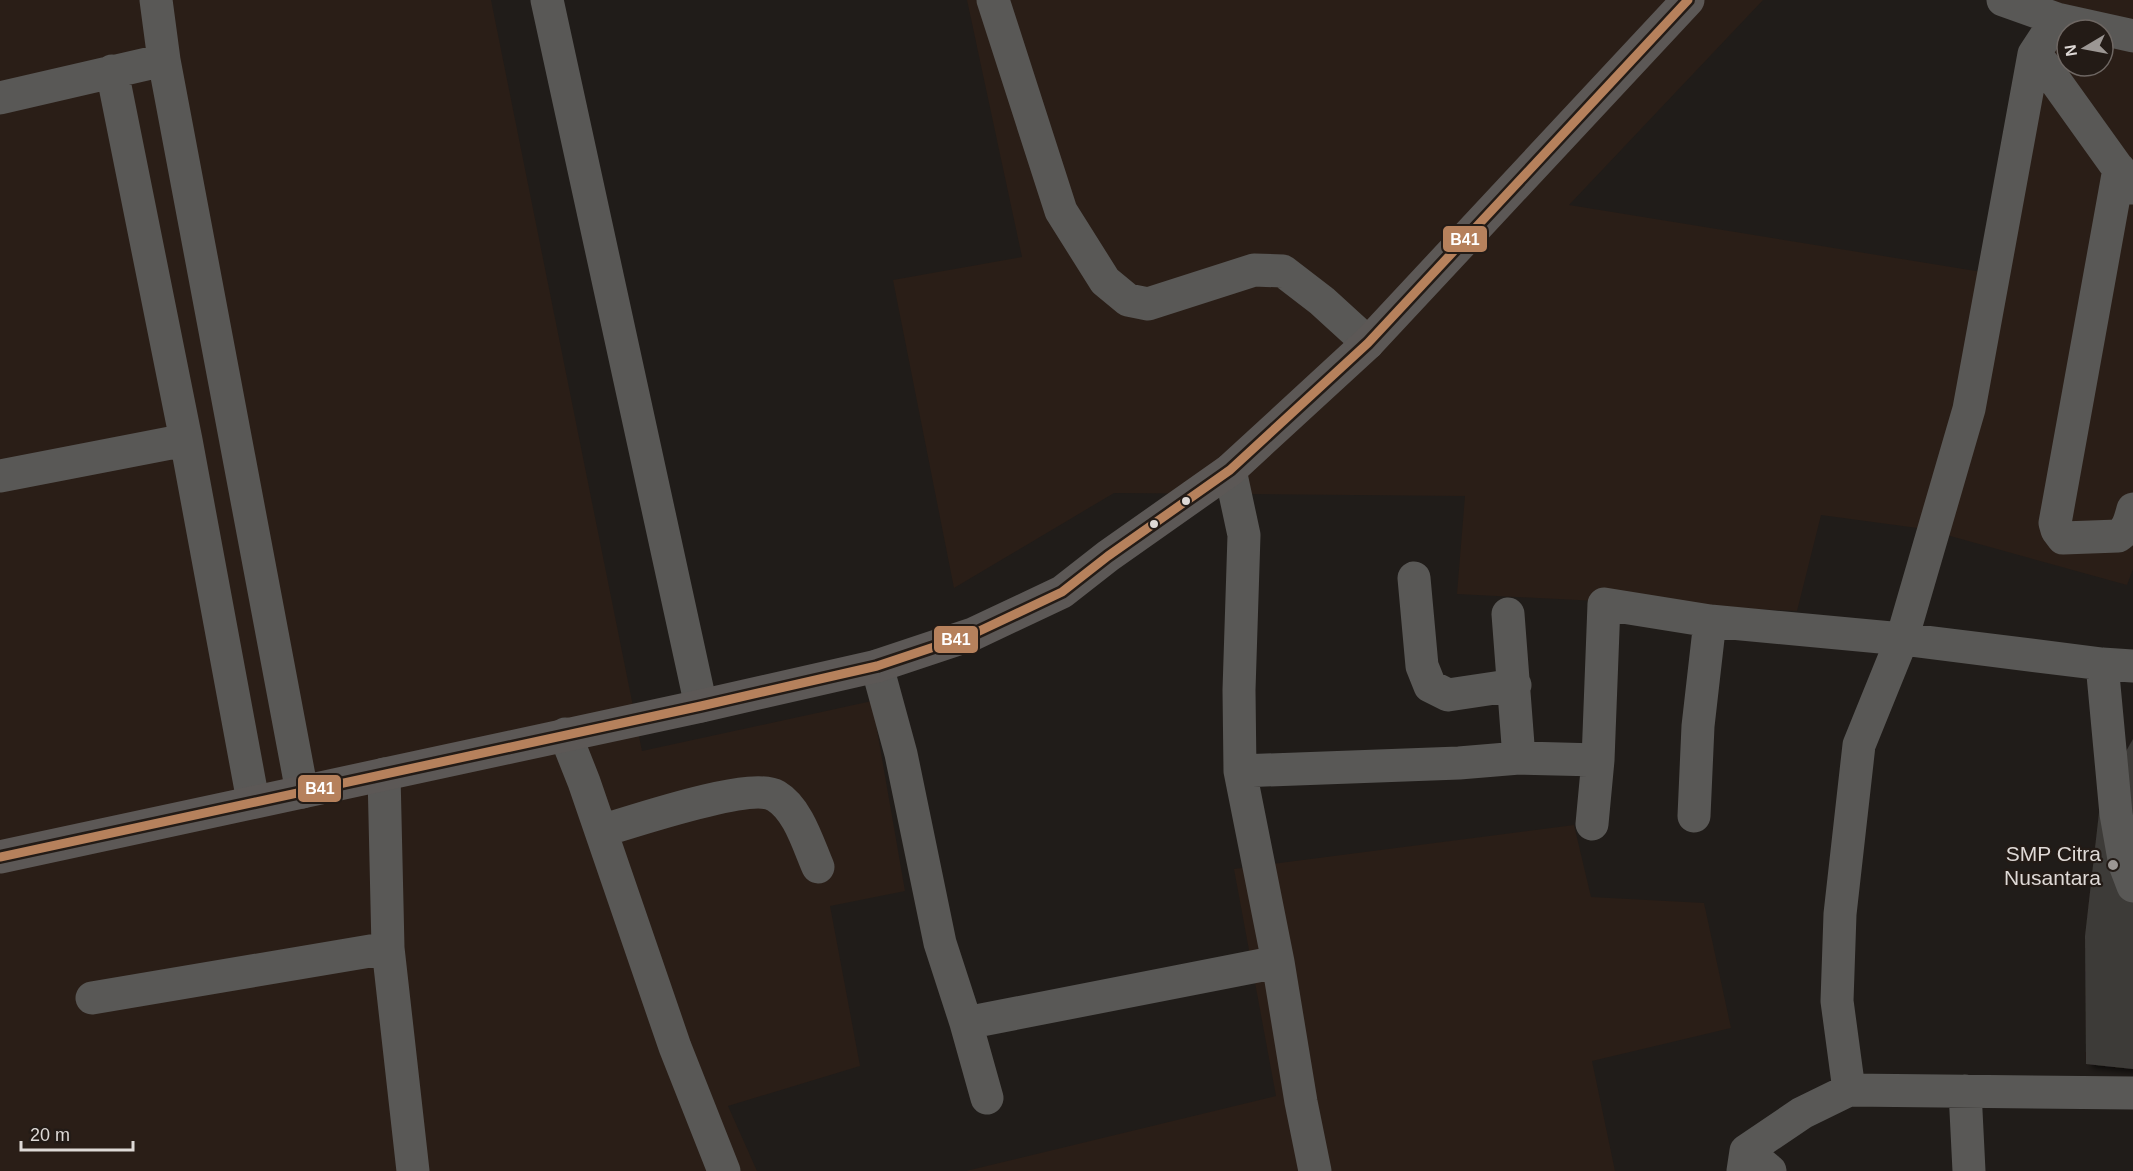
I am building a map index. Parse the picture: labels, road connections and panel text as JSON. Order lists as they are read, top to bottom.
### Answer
{
  "places": ["SMP Citra Nusantara"],
  "lines": ["transit line B41"],
  "scale_bar": "20 m",
  "north": "left"
}
